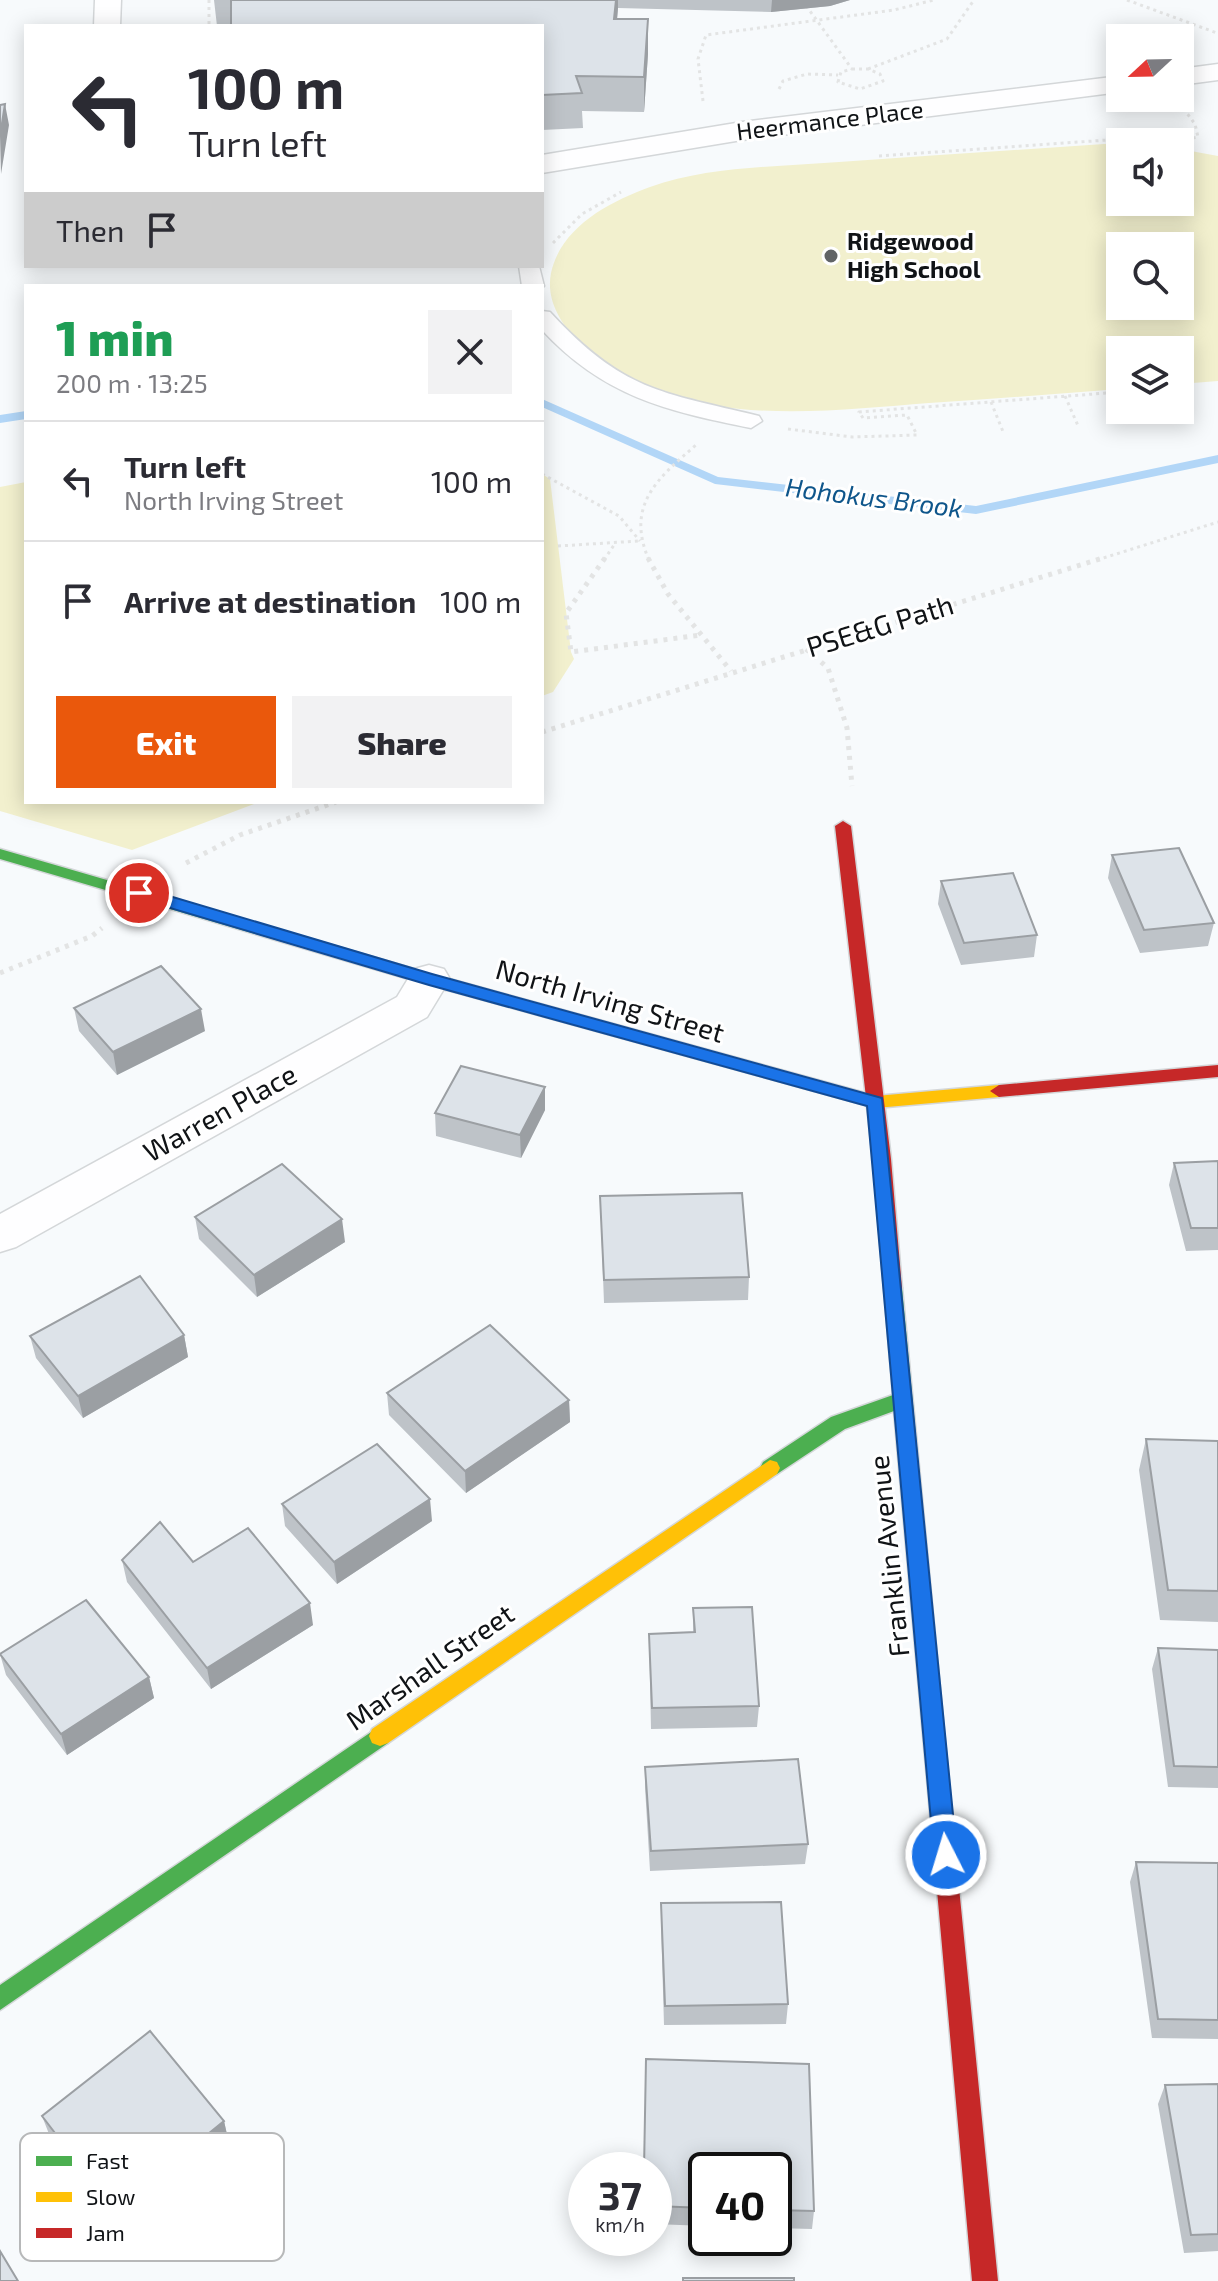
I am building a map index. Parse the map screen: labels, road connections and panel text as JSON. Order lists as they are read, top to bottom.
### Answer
{
  "streets": {
    "street": [
      "Heermance Place",
      "North Irving Street",
      "Warren Place",
      "Franklin Avenue",
      "Marshall Street"
    ],
    "path": ["PSE&G Path"]
  },
  "crossings": [
    ["North Irving Street", "Warren Place"],
    ["North Irving Street", "Franklin Avenue"],
    ["Franklin Avenue", "Marshall Street"]
  ],
  "water": ["Hohokus Brook"],
  "places": ["Ridgewood High School"],
  "legend": ["Fast", "Slow", "Jam"],
  "north": "left",
  "page": {
    "turn": ["100 m", "Turn left"],
    "then": "Then",
    "heading": ["1 min", "200 m · 13:25"],
    "list": [
      {
        "name": "Turn left",
        "note": "North Irving Street",
        "value": "100 m"
      },
      {
        "name": "Arrive at destination",
        "value": "100 m"
      }
    ],
    "buttons": ["Exit", "Share"],
    "speed": "37 km/h",
    "limit": "40"
  }
}
